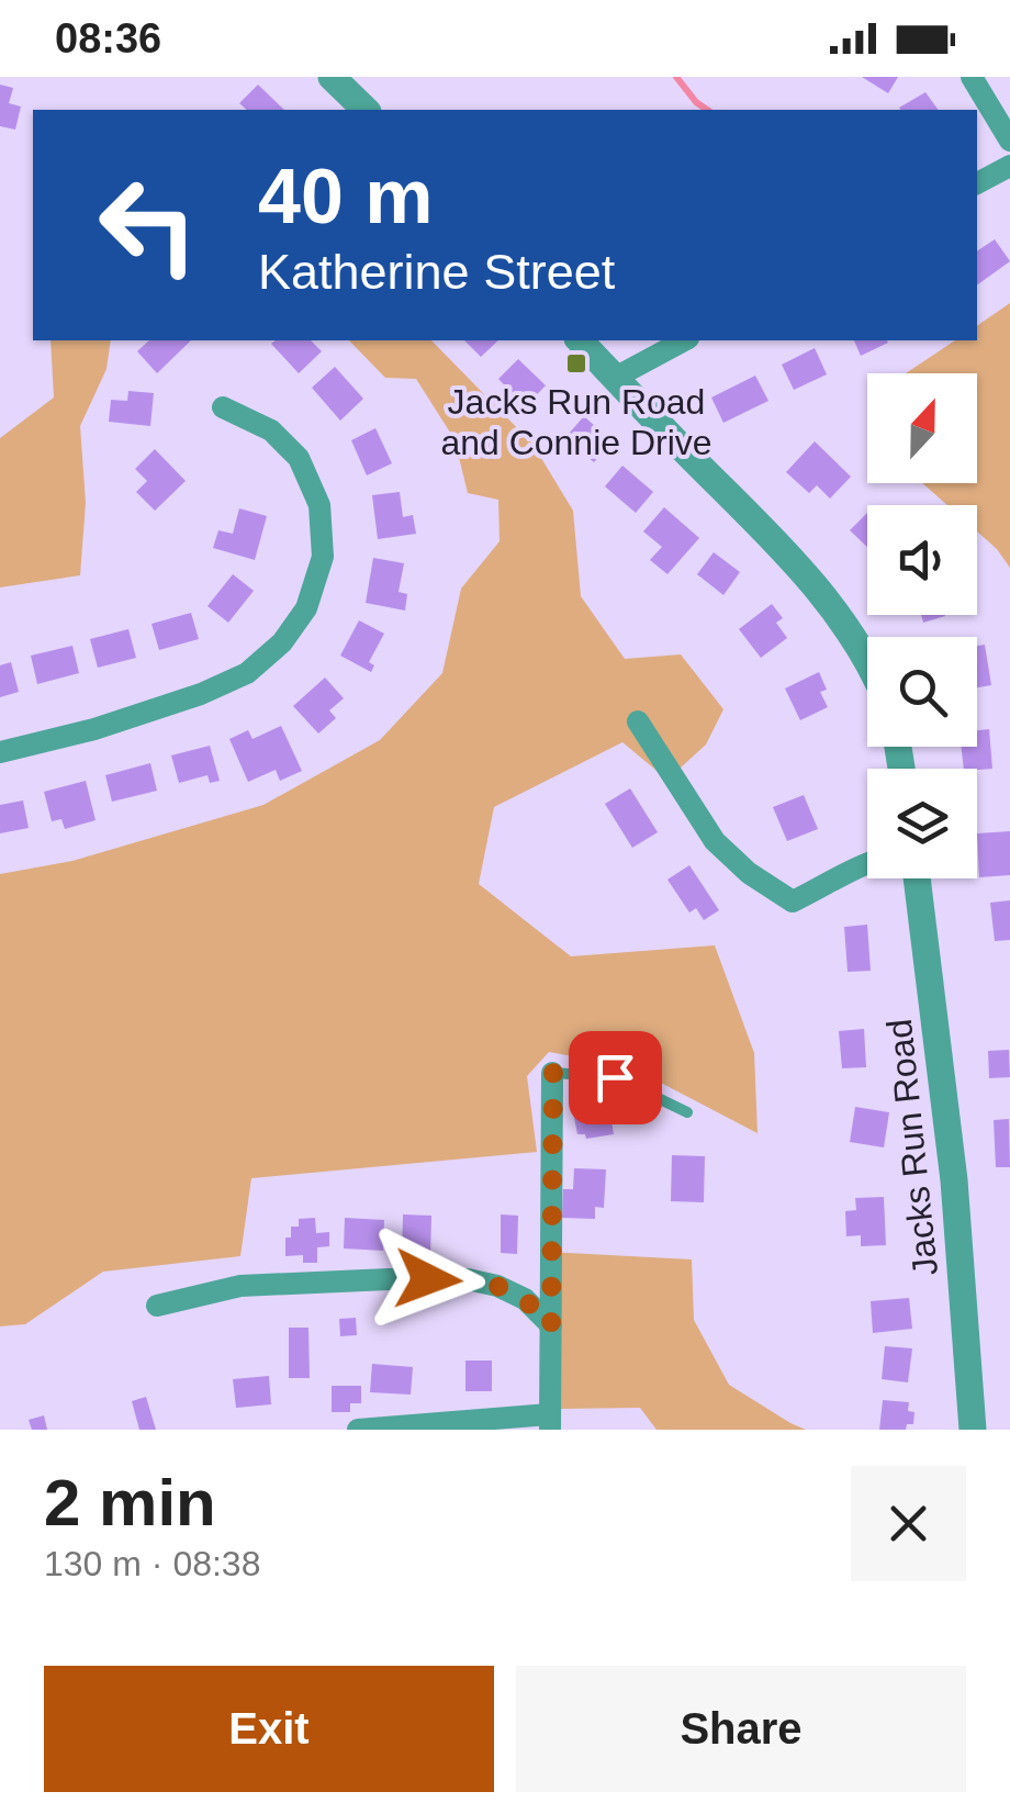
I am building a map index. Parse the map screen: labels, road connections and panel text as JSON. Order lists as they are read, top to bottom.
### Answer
{
  "streets": {
    "street": ["Jacks Run Road"]
  },
  "places": {
    "transit": ["Jacks Run Road and Connie Drive"]
  },
  "north": "top",
  "page": {
    "status": "08:36",
    "turn": ["40 m", "Katherine Street"],
    "heading": ["2 min", "130 m · 08:38"],
    "buttons": ["Exit", "Share"]
  }
}
